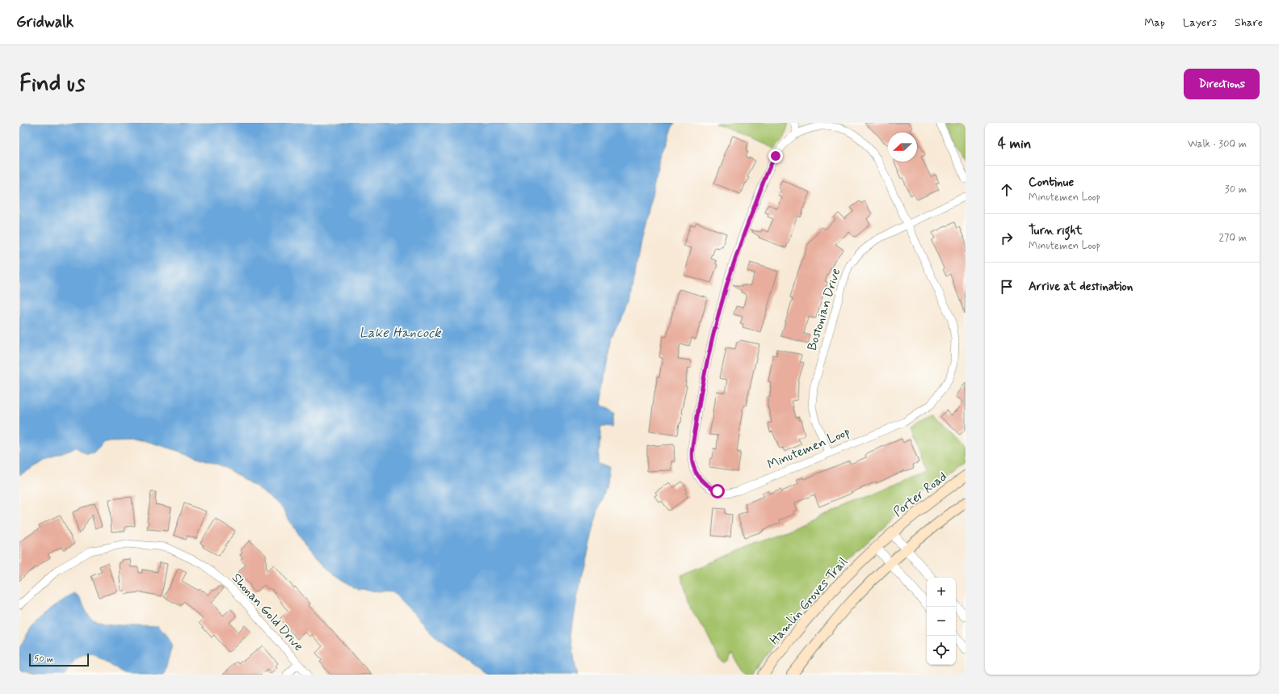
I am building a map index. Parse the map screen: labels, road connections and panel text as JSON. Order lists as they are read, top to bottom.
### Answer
{
  "streets": {
    "main road": ["Porter Road", "Hamlin Groves Trail"],
    "street": ["Bostonian Drive", "Minutemen Loop", "Shonan Gold Drive"]
  },
  "crossings": [
    ["Bostonian Drive", "Minutemen Loop"],
    ["Porter Road", "Hamlin Groves Trail"]
  ],
  "water": ["Lake Hancock"],
  "scale_bar": "50 m",
  "north": "left",
  "page": {
    "header": "Gridwalk",
    "nav": ["Map", "Layers", "Share"],
    "buttons": "Directions",
    "title": "Find us",
    "heading": ["4 min", "Walk · 300 m"],
    "list": [
      ["Continue", "Minutemen Loop", "30 m"],
      ["Turn right", "Minutemen Loop", "270 m"],
      "Arrive at destination"
    ],
    "map_buttons": ["+", "−"],
    "scale": "50 m"
  }
}
